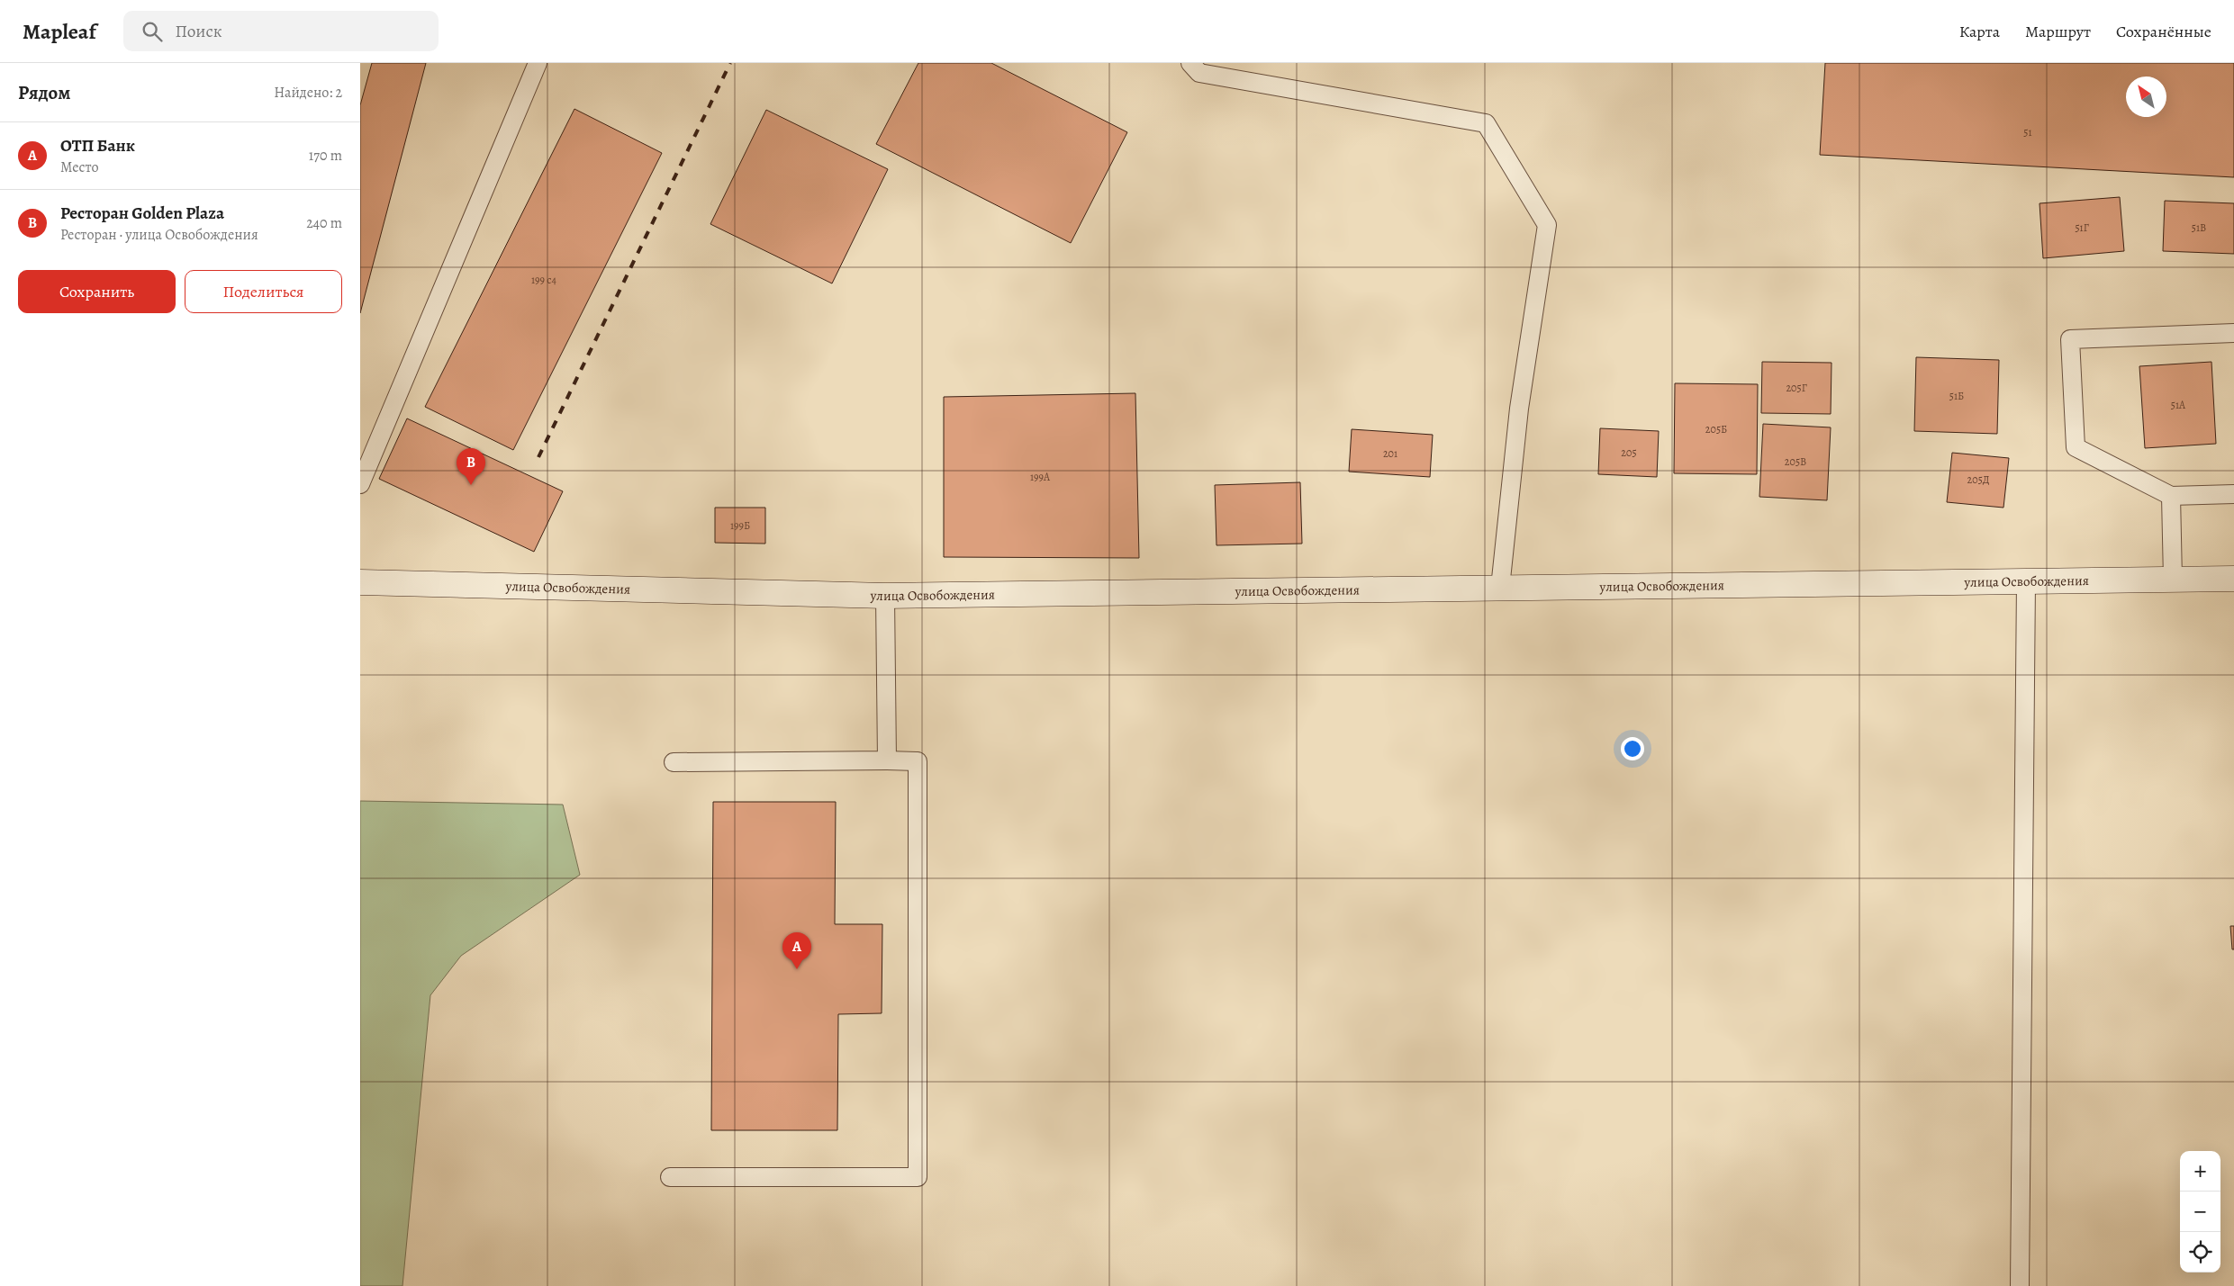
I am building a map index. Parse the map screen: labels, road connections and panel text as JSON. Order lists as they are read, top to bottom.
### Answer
{
  "streets": {
    "street": ["улица Освобождения"]
  },
  "house_numbers": [
    "51",
    "51Г",
    "51В",
    "199 с4",
    "205Г",
    "51Б",
    "51А",
    "205Б",
    "205",
    "201",
    "205В",
    "199А",
    "205Д",
    "199Б"
  ],
  "north": "top left",
  "page": {
    "header": "Mapleaf",
    "search": "Поиск",
    "nav": ["Карта", "Маршрут", "Сохранённые"],
    "heading": ["Рядом", "Найдено: 2"],
    "list": [
      {
        "mark": "A",
        "name": "ОТП Банк",
        "note": "Место",
        "value": "170 m"
      },
      {
        "mark": "B",
        "name": "Ресторан Golden Plaza",
        "note": "Ресторан · улица Освобождения",
        "value": "240 m"
      }
    ],
    "buttons": ["Сохранить", "Поделиться"],
    "pins": ["B", "A"],
    "map_buttons": ["+", "−"]
  }
}
